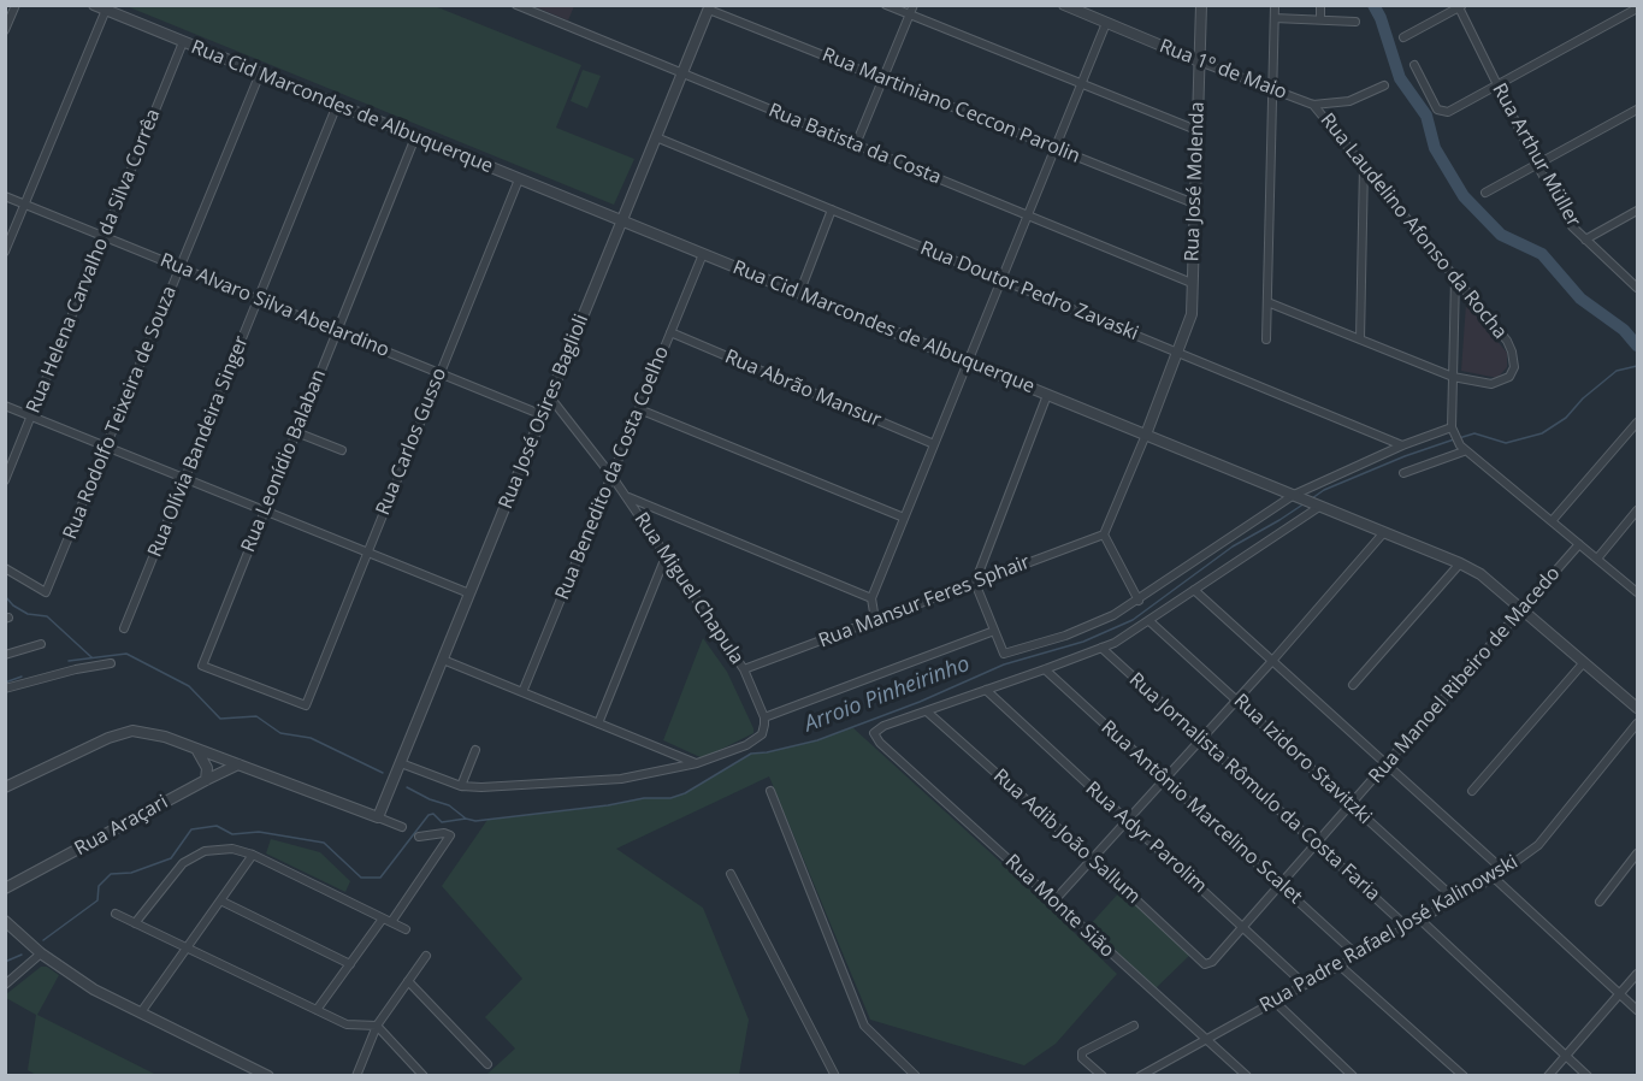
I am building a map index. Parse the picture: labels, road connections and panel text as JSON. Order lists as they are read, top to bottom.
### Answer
{
  "streets": {
    "street": [
      "Rua 1º de Maio",
      "Rua Martiniano Ceccon Parolin",
      "Rua Cid Marcondes de Albuquerque",
      "Rua Batista da Costa",
      "Rua Arthur Müller",
      "Rua José Molenda",
      "Rua Laudelino Afonso da Rocha",
      "Rua Helena Carvalho da Silva Corrêa",
      "Rua Doutor Pedro Zavaski",
      "Rua Alvaro Silva Abelardino",
      "Rua Abrão Mansur",
      "Rua José Osires Baglioli",
      "Rua Rodolfo Teixeira de Souza",
      "Rua Carlos Gusso",
      "Rua Olívia Bandeira Singer",
      "Rua Leonídio Balaban",
      "Rua Benedito da Costa Coelho",
      "Rua Miguel Chapula",
      "Rua Mansur Feres Sphair",
      "Rua Manoel Ribeiro de Macedo",
      "Rua Izidoro Stavitzki",
      "Rua Jornalista Rômulo da Costa Faria",
      "Rua Antônio Marcelino Scalet",
      "Rua Araçari",
      "Rua Adib João Sallum",
      "Rua Adyr Parolim",
      "Rua Monte Sião",
      "Rua Padre Rafael José Kalinowski"
    ]
  },
  "crossings": [
    ["Rua 1º de Maio", "Rua José Molenda"],
    ["Rua 1º de Maio", "Rua Laudelino Afonso da Rocha"],
    ["Rua Martiniano Ceccon Parolin", "Rua José Molenda"],
    ["Rua Martiniano Ceccon Parolin", "Rua José Osires Baglioli"],
    ["Rua Cid Marcondes de Albuquerque", "Rua Helena Carvalho da Silva Corrêa"],
    ["Rua Cid Marcondes de Albuquerque", "Rua José Osires Baglioli"],
    ["Rua Cid Marcondes de Albuquerque", "Rua Rodolfo Teixeira de Souza"],
    ["Rua Cid Marcondes de Albuquerque", "Rua Carlos Gusso"],
    ["Rua Cid Marcondes de Albuquerque", "Rua Olívia Bandeira Singer"],
    ["Rua Cid Marcondes de Albuquerque", "Rua Leonídio Balaban"],
    ["Rua Cid Marcondes de Albuquerque", "Rua Benedito da Costa Coelho"],
    ["Rua Cid Marcondes de Albuquerque", "Rua Manoel Ribeiro de Macedo"],
    ["Rua Batista da Costa", "Rua José Molenda"],
    ["Rua Batista da Costa", "Rua José Osires Baglioli"],
    ["Rua José Molenda", "Rua Doutor Pedro Zavaski"],
    ["Rua Helena Carvalho da Silva Corrêa", "Rua Alvaro Silva Abelardino"],
    ["Rua Doutor Pedro Zavaski", "Rua José Osires Baglioli"],
    ["Rua Alvaro Silva Abelardino", "Rua José Osires Baglioli"],
    ["Rua Alvaro Silva Abelardino", "Rua Rodolfo Teixeira de Souza"],
    ["Rua Alvaro Silva Abelardino", "Rua Carlos Gusso"],
    ["Rua Alvaro Silva Abelardino", "Rua Olívia Bandeira Singer"],
    ["Rua Alvaro Silva Abelardino", "Rua Leonídio Balaban"],
    ["Rua Abrão Mansur", "Rua Benedito da Costa Coelho"],
    ["Rua José Osires Baglioli", "Rua Miguel Chapula"],
    ["Rua Carlos Gusso", "Rua Leonídio Balaban"],
    ["Rua Benedito da Costa Coelho", "Rua Miguel Chapula"],
    ["Rua Miguel Chapula", "Rua Mansur Feres Sphair"],
    ["Rua Manoel Ribeiro de Macedo", "Rua Izidoro Stavitzki"],
    ["Rua Manoel Ribeiro de Macedo", "Rua Jornalista Rômulo da Costa Faria"],
    ["Rua Manoel Ribeiro de Macedo", "Rua Antônio Marcelino Scalet"],
    ["Rua Manoel Ribeiro de Macedo", "Rua Adib João Sallum"],
    ["Rua Manoel Ribeiro de Macedo", "Rua Adyr Parolim"],
    ["Rua Izidoro Stavitzki", "Rua Padre Rafael José Kalinowski"],
    ["Rua Jornalista Rômulo da Costa Faria", "Rua Padre Rafael José Kalinowski"],
    ["Rua Antônio Marcelino Scalet", "Rua Padre Rafael José Kalinowski"],
    ["Rua Adib João Sallum", "Rua Monte Sião"],
    ["Rua Adyr Parolim", "Rua Padre Rafael José Kalinowski"],
    ["Rua Monte Sião", "Rua Padre Rafael José Kalinowski"]
  ],
  "water": ["Arroio Pinheirinho"]
}
